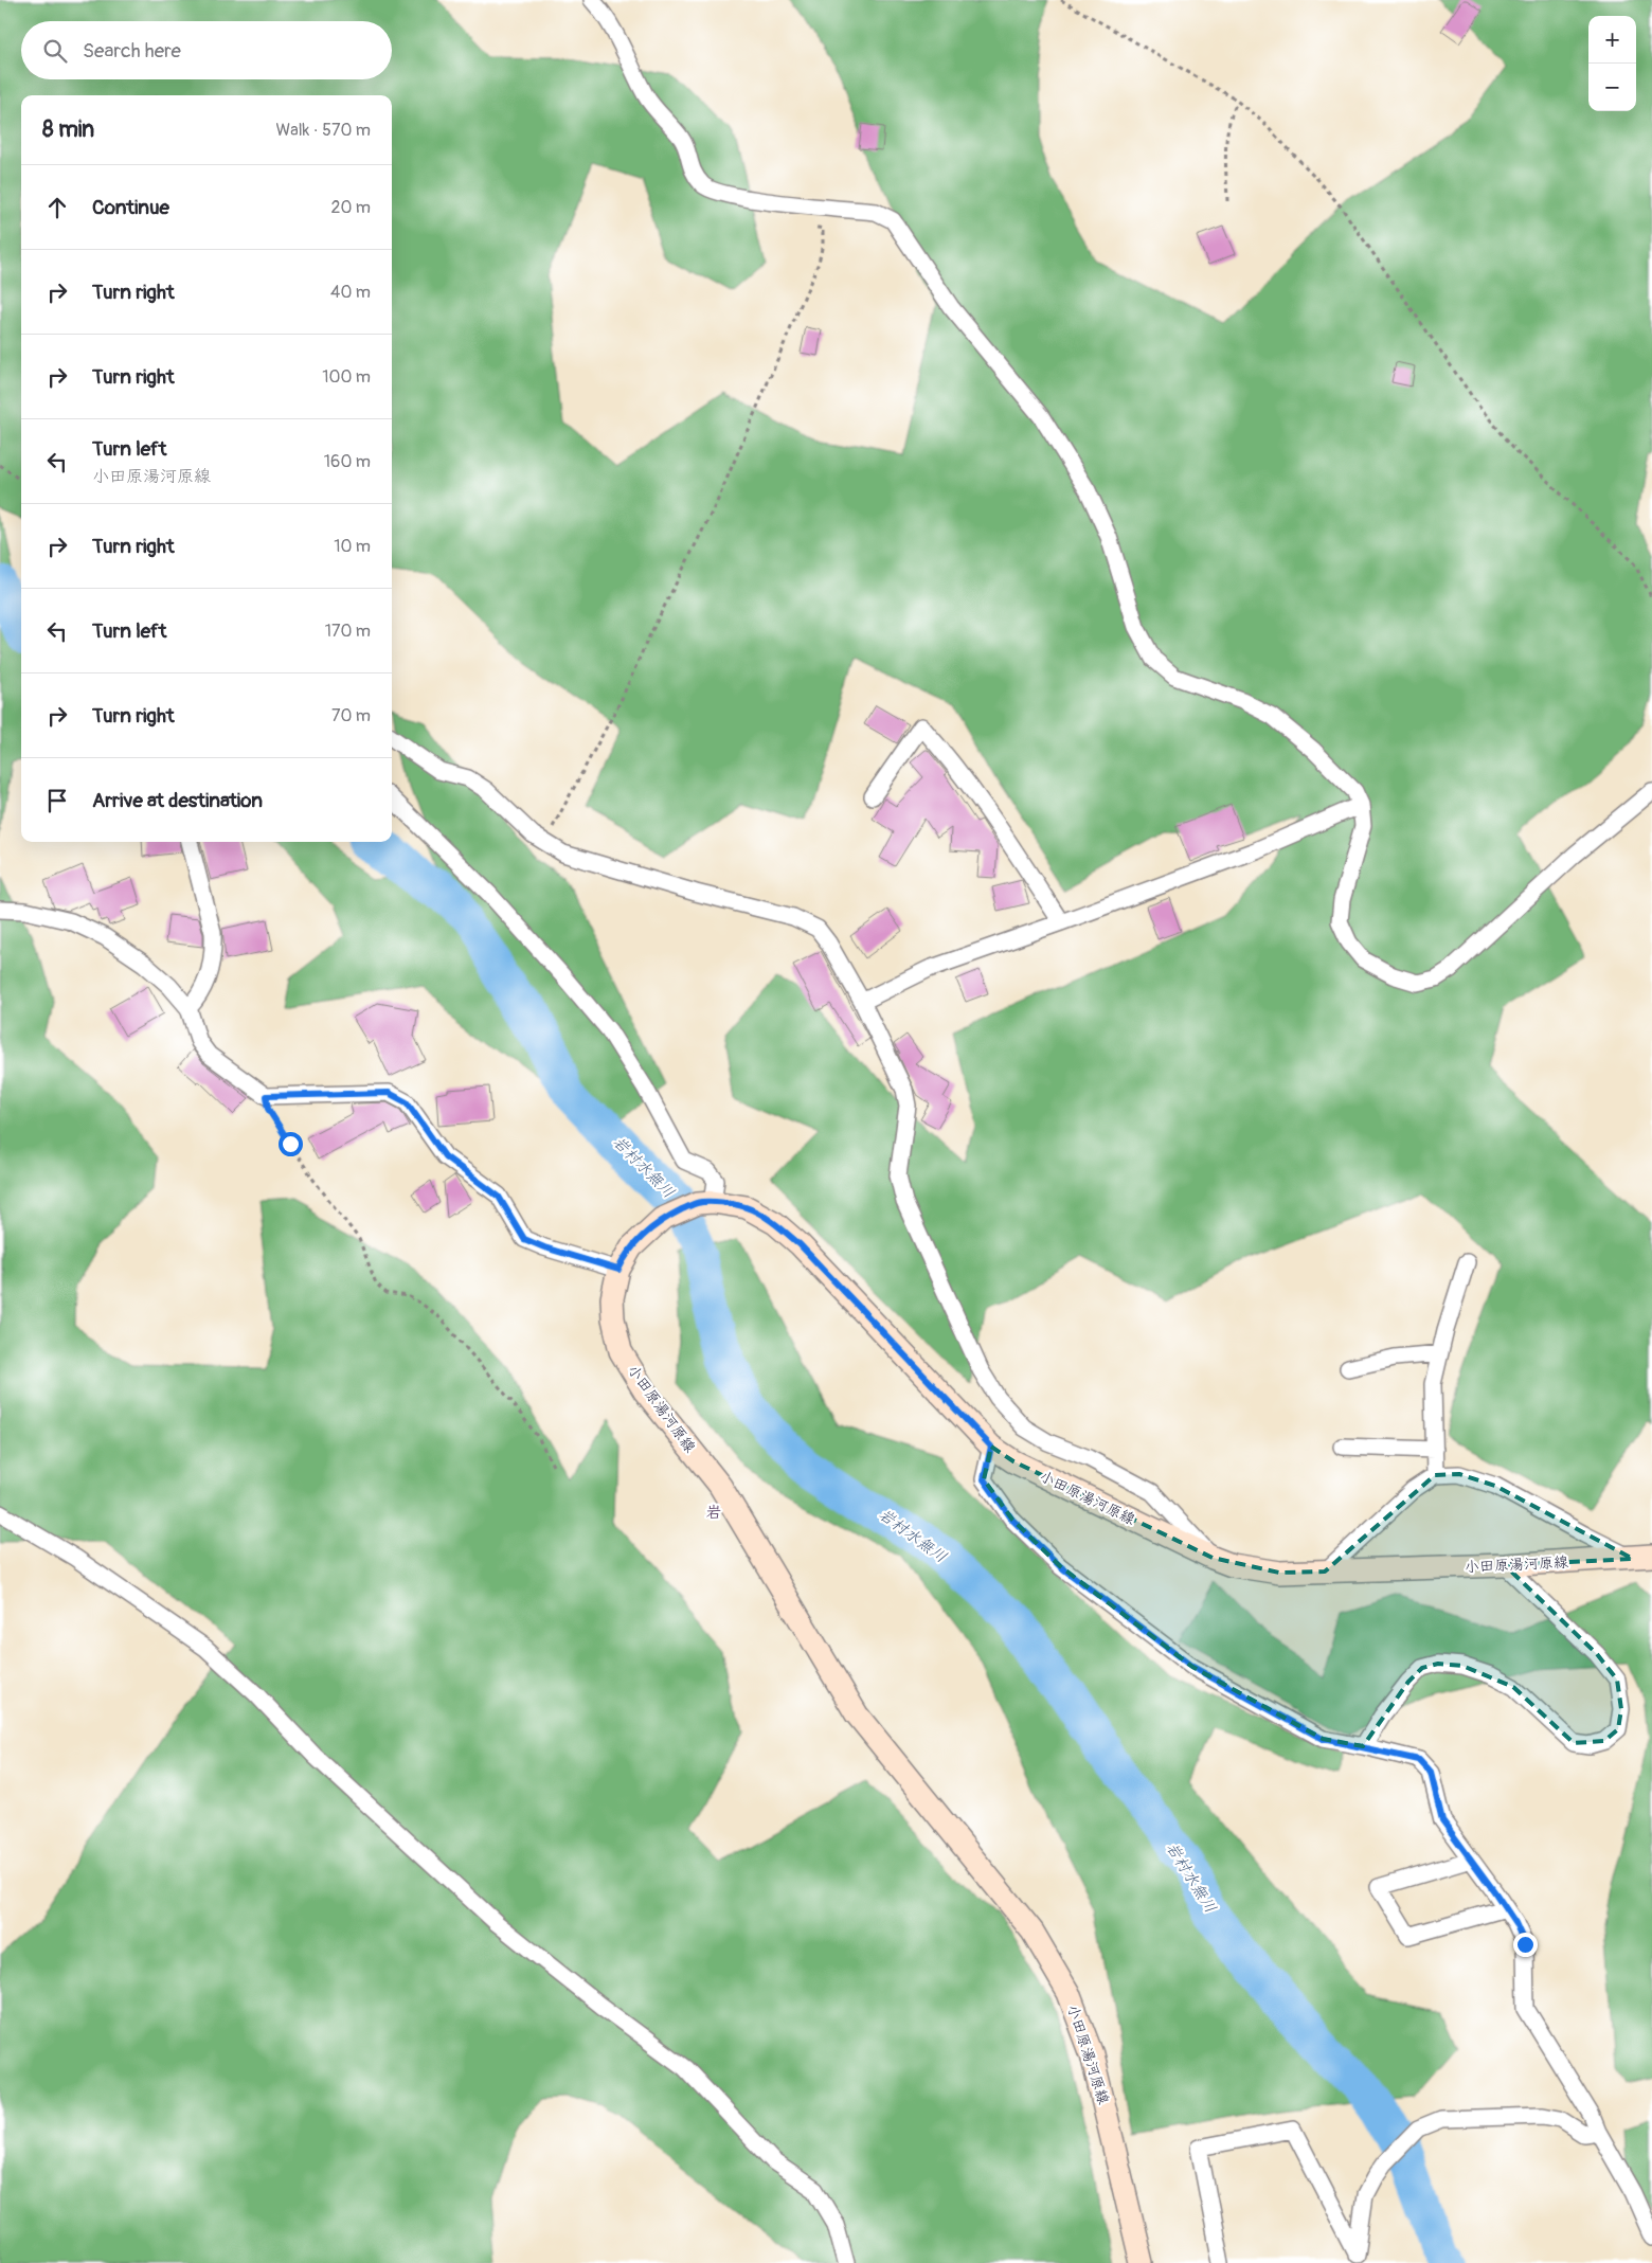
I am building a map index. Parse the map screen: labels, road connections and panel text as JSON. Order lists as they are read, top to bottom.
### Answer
{
  "streets": {
    "main road": ["小田原湯河原線"]
  },
  "districts": ["岩"],
  "water": ["岩村水無川"],
  "page": {
    "map_buttons": ["+", "−"],
    "search": "Search here",
    "heading": ["8 min", "Walk · 570 m"],
    "list": [
      ["Continue", "20 m"],
      ["Turn right", "40 m"],
      ["Turn right", "100 m"],
      ["Turn left", "小田原湯河原線", "160 m"],
      ["Turn right", "10 m"],
      ["Turn left", "170 m"],
      ["Turn right", "70 m"],
      "Arrive at destination"
    ]
  }
}
